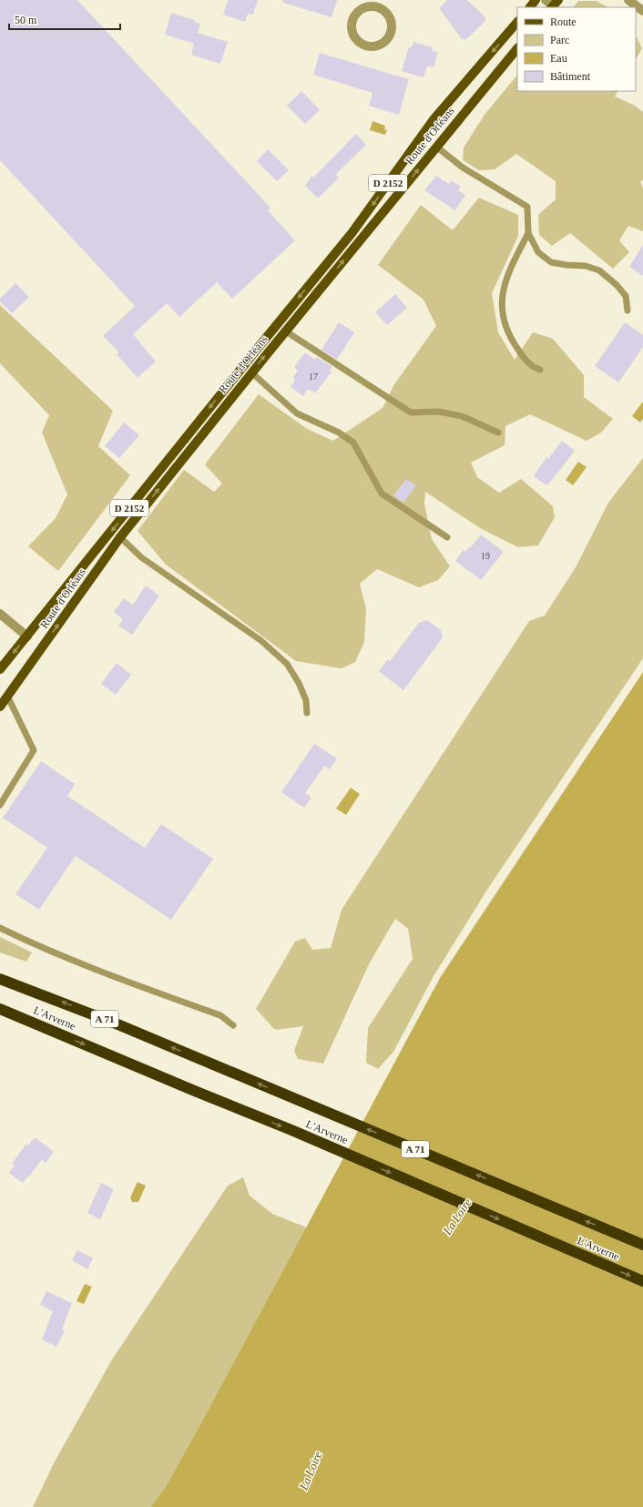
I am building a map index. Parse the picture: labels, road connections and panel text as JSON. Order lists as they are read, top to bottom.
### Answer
{
  "streets": {
    "highway": ["L'Arverne", "A 71"],
    "main road": ["Route d'Orléans", "D 2152"]
  },
  "water": ["La Loire"],
  "house_numbers": ["17", "19"],
  "legend": [
    "Route",
    "Parc",
    "Eau",
    "Bâtiment"
  ],
  "scale_bar": "50 m"
}
